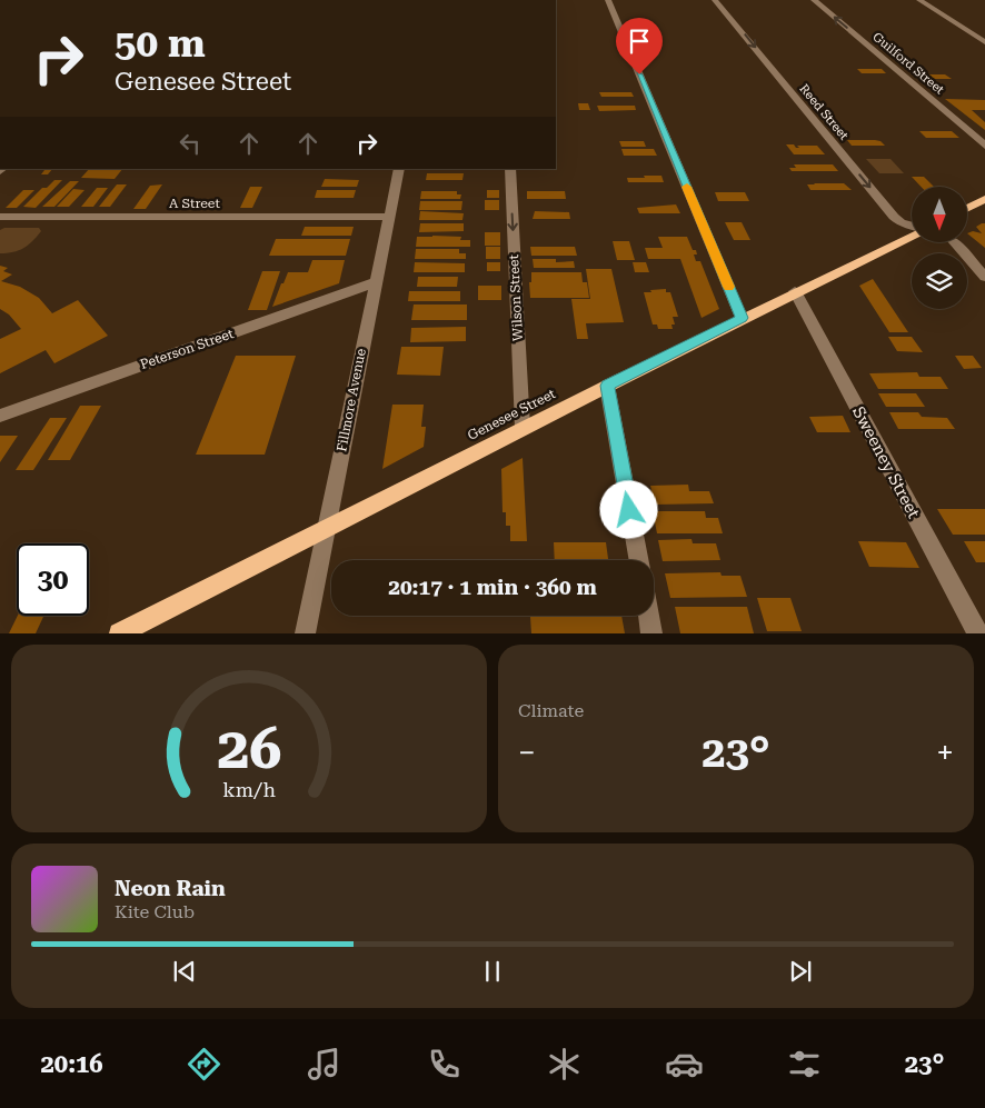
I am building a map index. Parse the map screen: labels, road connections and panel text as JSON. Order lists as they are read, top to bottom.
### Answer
{
  "streets": {
    "main road": ["Genesee Street"],
    "street": [
      "Guilford Street",
      "Reed Street",
      "A Street",
      "Wilson Street",
      "Peterson Street",
      "Fillmore Avenue",
      "Sweeney Street"
    ]
  },
  "crossings": [
    ["A Street", "Fillmore Avenue"],
    ["Wilson Street", "Genesee Street"],
    ["Peterson Street", "Fillmore Avenue"],
    ["Fillmore Avenue", "Genesee Street"],
    ["Genesee Street", "Sweeney Street"]
  ],
  "one_way": ["Reed Street", "Wilson Street"],
  "north": "bottom",
  "page": {
    "turn": ["50 m", "Genesee Street"],
    "limit": "30",
    "trip": "20:17 · 1 min · 360 m",
    "tile": "Climate",
    "heat": ["−", "23°", "+"],
    "song": ["Neon Rain", "Kite Club"],
    "tabs": ["20:16", "23°"],
    "gauge": ["26", "km/h"]
  }
}
